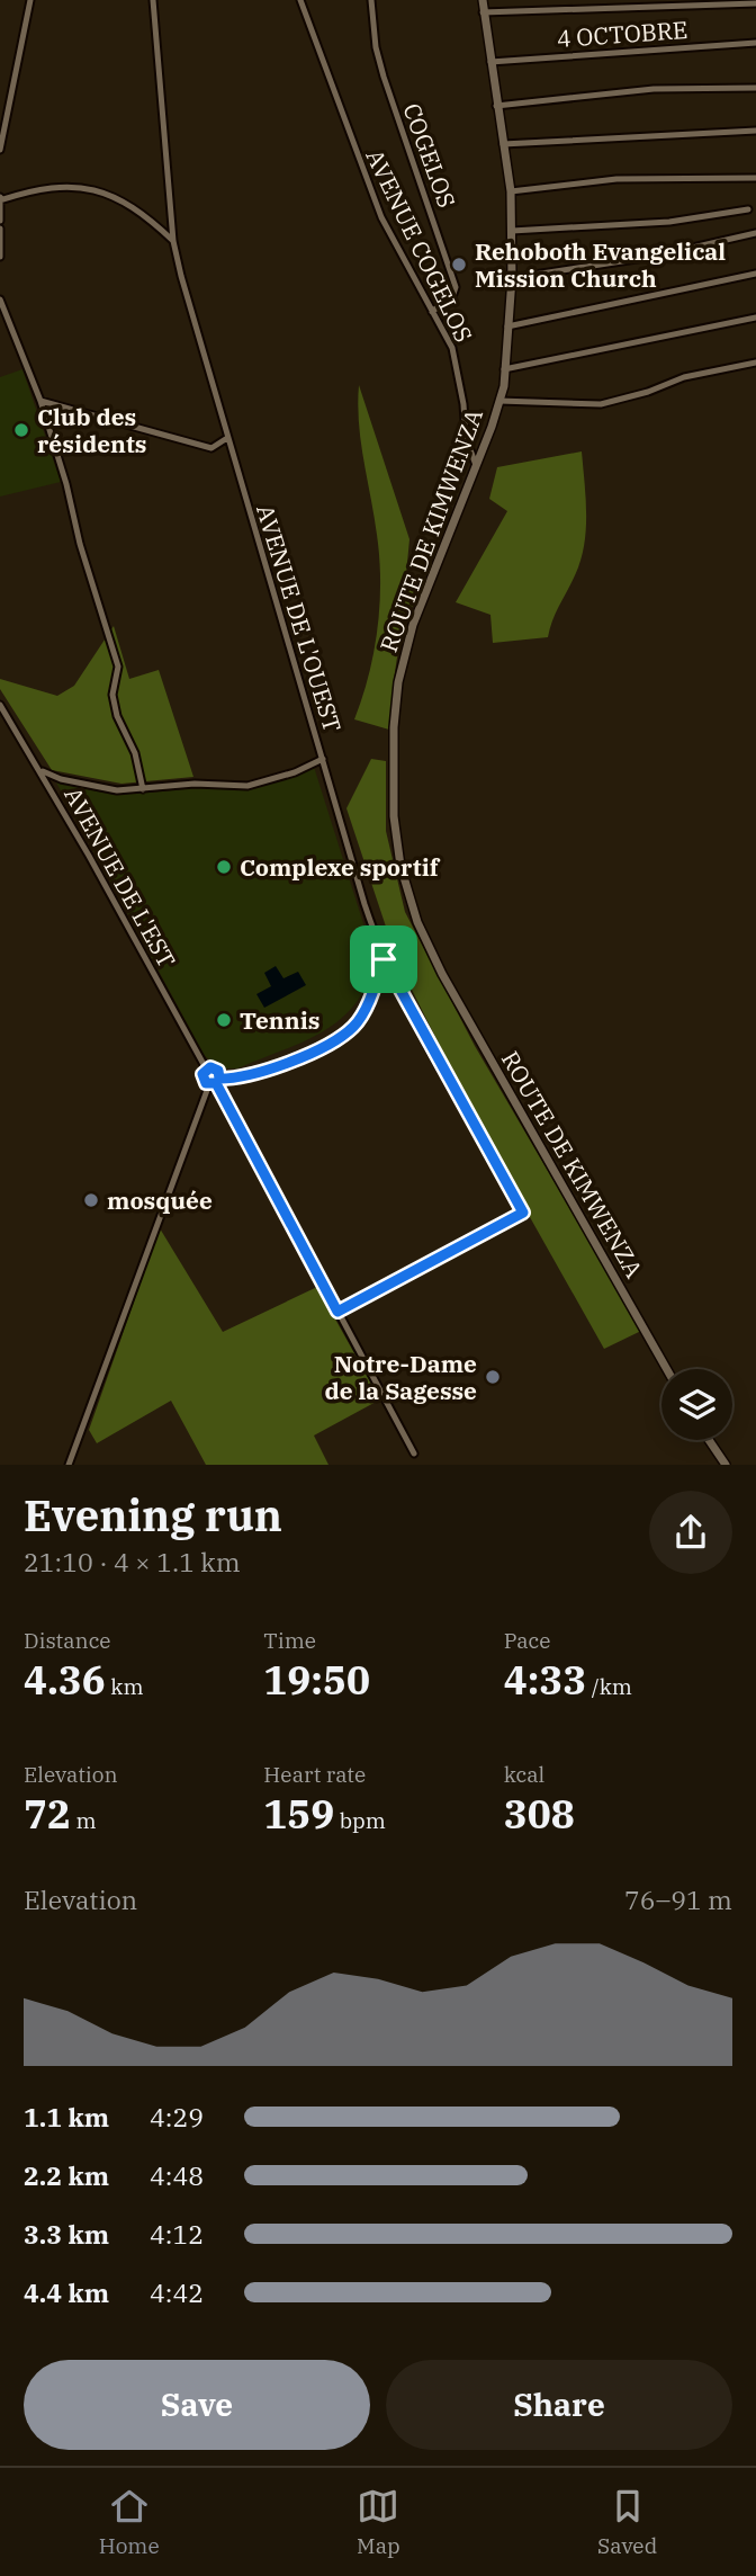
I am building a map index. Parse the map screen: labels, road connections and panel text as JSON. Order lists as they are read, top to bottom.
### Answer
{
  "streets": {
    "street": [
      "4 OCTOBRE",
      "COGELOS",
      "AVENUE COGELOS",
      "ROUTE DE KIMWENZA",
      "AVENUE DE L'OUEST",
      "AVENUE DE L'EST"
    ]
  },
  "crossings": [
    ["4 OCTOBRE", "ROUTE DE KIMWENZA"],
    ["COGELOS", "AVENUE COGELOS"],
    ["AVENUE COGELOS", "ROUTE DE KIMWENZA"]
  ],
  "places": [
    "Rehoboth Evangelical Mission Church",
    "Club des résidents",
    "Complexe sportif",
    "Tennis",
    "mosquée",
    "Notre-Dame de la Sagesse"
  ],
  "page": {
    "heading": ["Evening run", "21:10 · 4 × 1.1 km"],
    "stats": [
      ["Distance", "4.36 km"],
      ["Time", "19:50"],
      ["Pace", "4:33 /km"],
      ["Elevation", "72 m"],
      ["Heart rate", "159 bpm"],
      ["kcal", "308"]
    ],
    "chart": ["Elevation", "76–91 m"],
    "list": [
      {
        "name": "1.1 km",
        "note": "4:29"
      },
      {
        "name": "2.2 km",
        "note": "4:48"
      },
      {
        "name": "3.3 km",
        "note": "4:12"
      },
      {
        "name": "4.4 km",
        "note": "4:42"
      }
    ],
    "buttons": ["Save", "Share"],
    "tabs": ["Home", "Map", "Saved"]
  }
}
